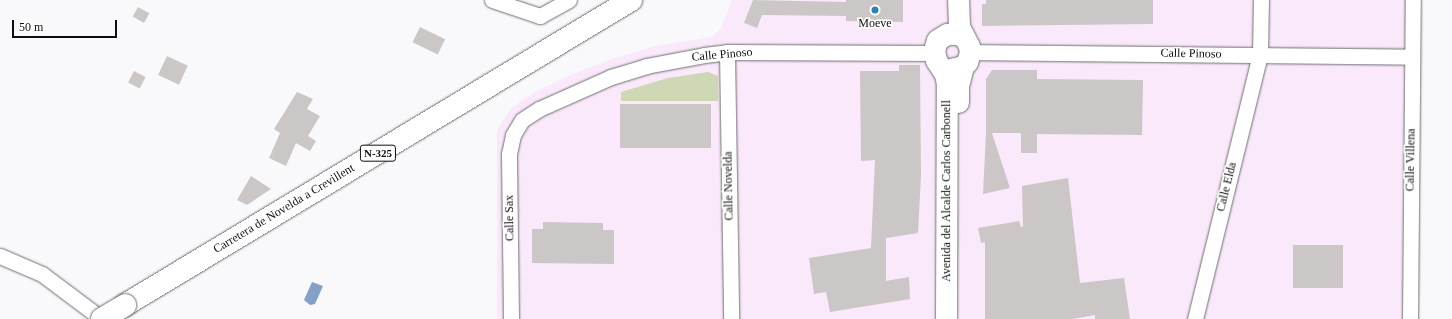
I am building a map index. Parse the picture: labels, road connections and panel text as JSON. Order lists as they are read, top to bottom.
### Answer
{
  "streets": {
    "highway": ["N-325", "Carretera de Novelda a Crevillent"],
    "main road": ["Avenida del Alcalde Carlos Carbonell"],
    "street": [
      "Calle Pinoso",
      "Calle Villena",
      "Calle Novelda",
      "Calle Elda",
      "Calle Sax"
    ]
  },
  "crossings": [
    ["Calle Pinoso", "Calle Villena"],
    ["Calle Pinoso", "Calle Novelda"],
    ["Calle Pinoso", "Calle Elda"],
    ["Calle Pinoso", "Avenida del Alcalde Carlos Carbonell"],
    ["Calle Pinoso", "Calle Sax"]
  ],
  "places": ["Moeve"],
  "scale_bar": "50 m"
}
